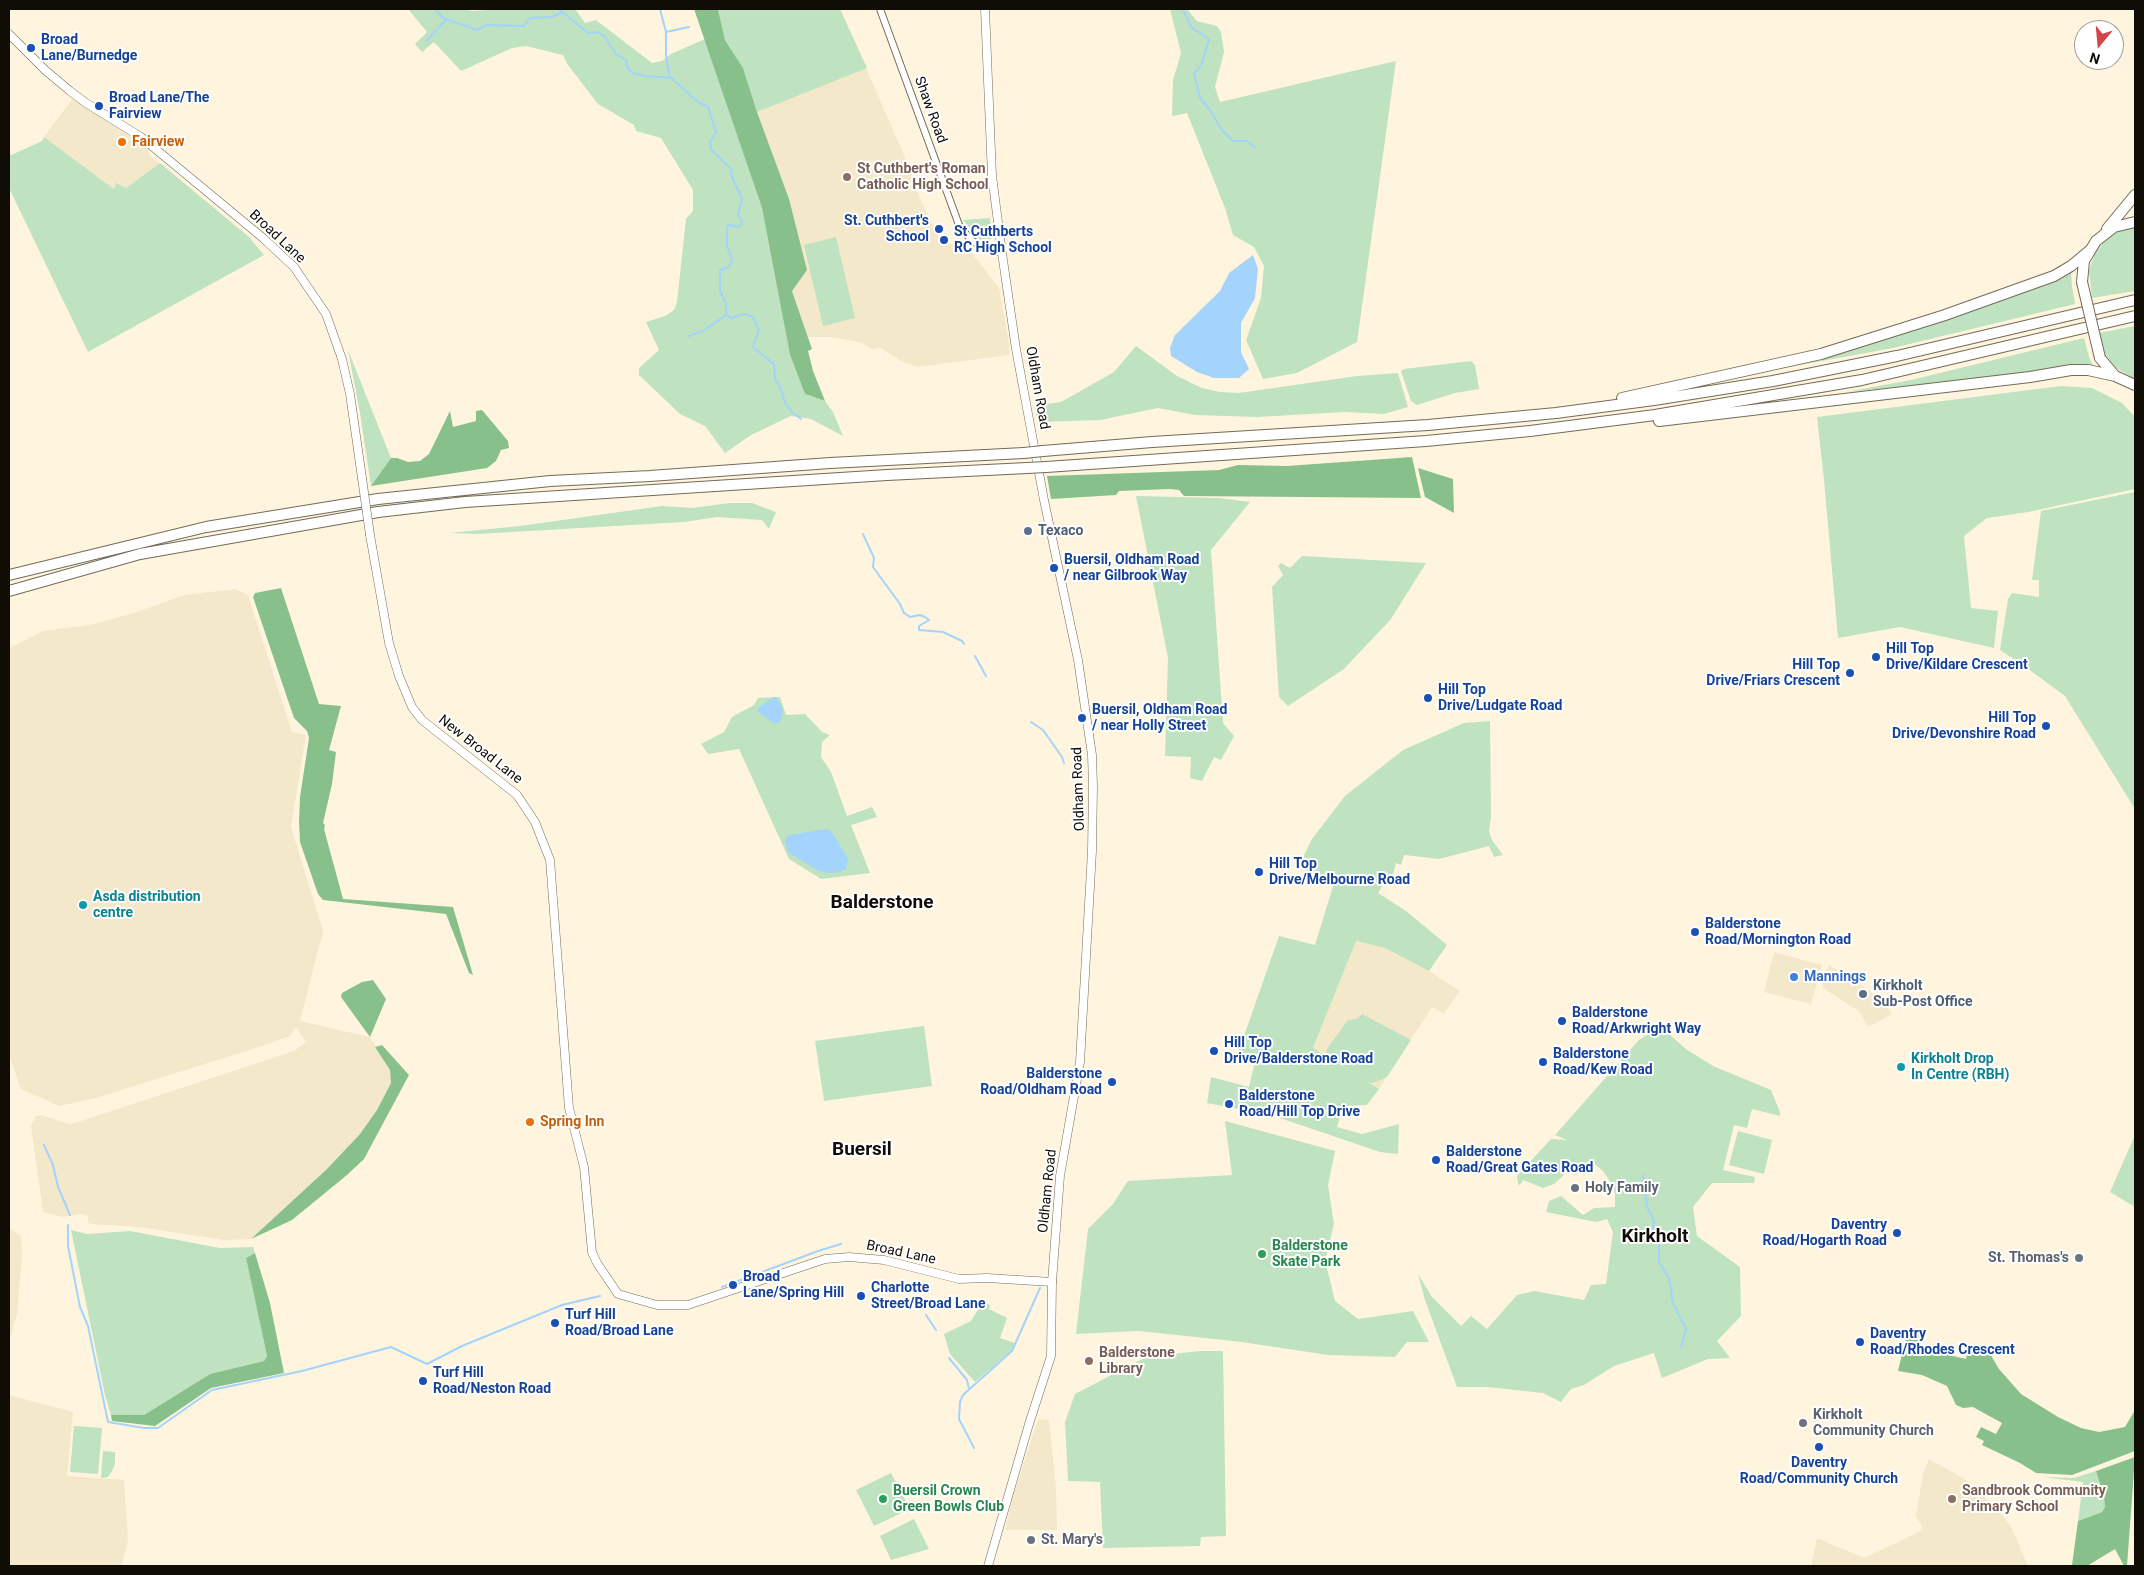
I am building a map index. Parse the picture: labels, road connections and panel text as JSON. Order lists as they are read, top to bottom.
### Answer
{
  "streets": {
    "main road": ["Broad Lane", "Oldham Road", "New Broad Lane"],
    "street": ["Shaw Road"]
  },
  "crossings": [
    ["Shaw Road", "Oldham Road"],
    ["Broad Lane", "Oldham Road"],
    ["Broad Lane", "New Broad Lane"]
  ],
  "districts": ["Balderstone", "Buersil", "Kirkholt"],
  "places": [
    "Broad Lane/Burnedge",
    "Broad Lane/The Fairview",
    "Fairview",
    "St Cuthbert's Roman Catholic High School",
    "St. Cuthbert's School",
    "St Cuthberts RC High School",
    "Texaco",
    "Buersil, Oldham Road / near Gilbrook Way",
    "Hill Top Drive/Kildare Crescent",
    "Hill Top Drive/Friars Crescent",
    "Hill Top Drive/Ludgate Road",
    "Buersil, Oldham Road / near Holly Street",
    "Hill Top Drive/Devonshire Road",
    "Hill Top Drive/Melbourne Road",
    "Asda distribution centre",
    "Balderstone Road/Mornington Road",
    "Mannings",
    "Kirkholt Sub-Post Office",
    "Balderstone Road/Arkwright Way",
    "Hill Top Drive/Balderstone Road",
    "Balderstone Road/Kew Road",
    "Kirkholt Drop In Centre (RBH)",
    "Balderstone Road/Oldham Road",
    "Balderstone Road/Hill Top Drive",
    "Spring Inn",
    "Balderstone Road/Great Gates Road",
    "Holy Family",
    "Daventry Road/Hogarth Road",
    "Balderstone Skate Park",
    "St. Thomas's",
    "Broad Lane/Spring Hill",
    "Charlotte Street/Broad Lane",
    "Turf Hill Road/Broad Lane",
    "Daventry Road/Rhodes Crescent",
    "Balderstone Library",
    "Turf Hill Road/Neston Road",
    "Kirkholt Community Church",
    "Daventry Road/Community Church",
    "Buersil Crown Green Bowls Club",
    "Sandbrook Community Primary School",
    "St. Mary's"
  ],
  "north": "bottom"
}
